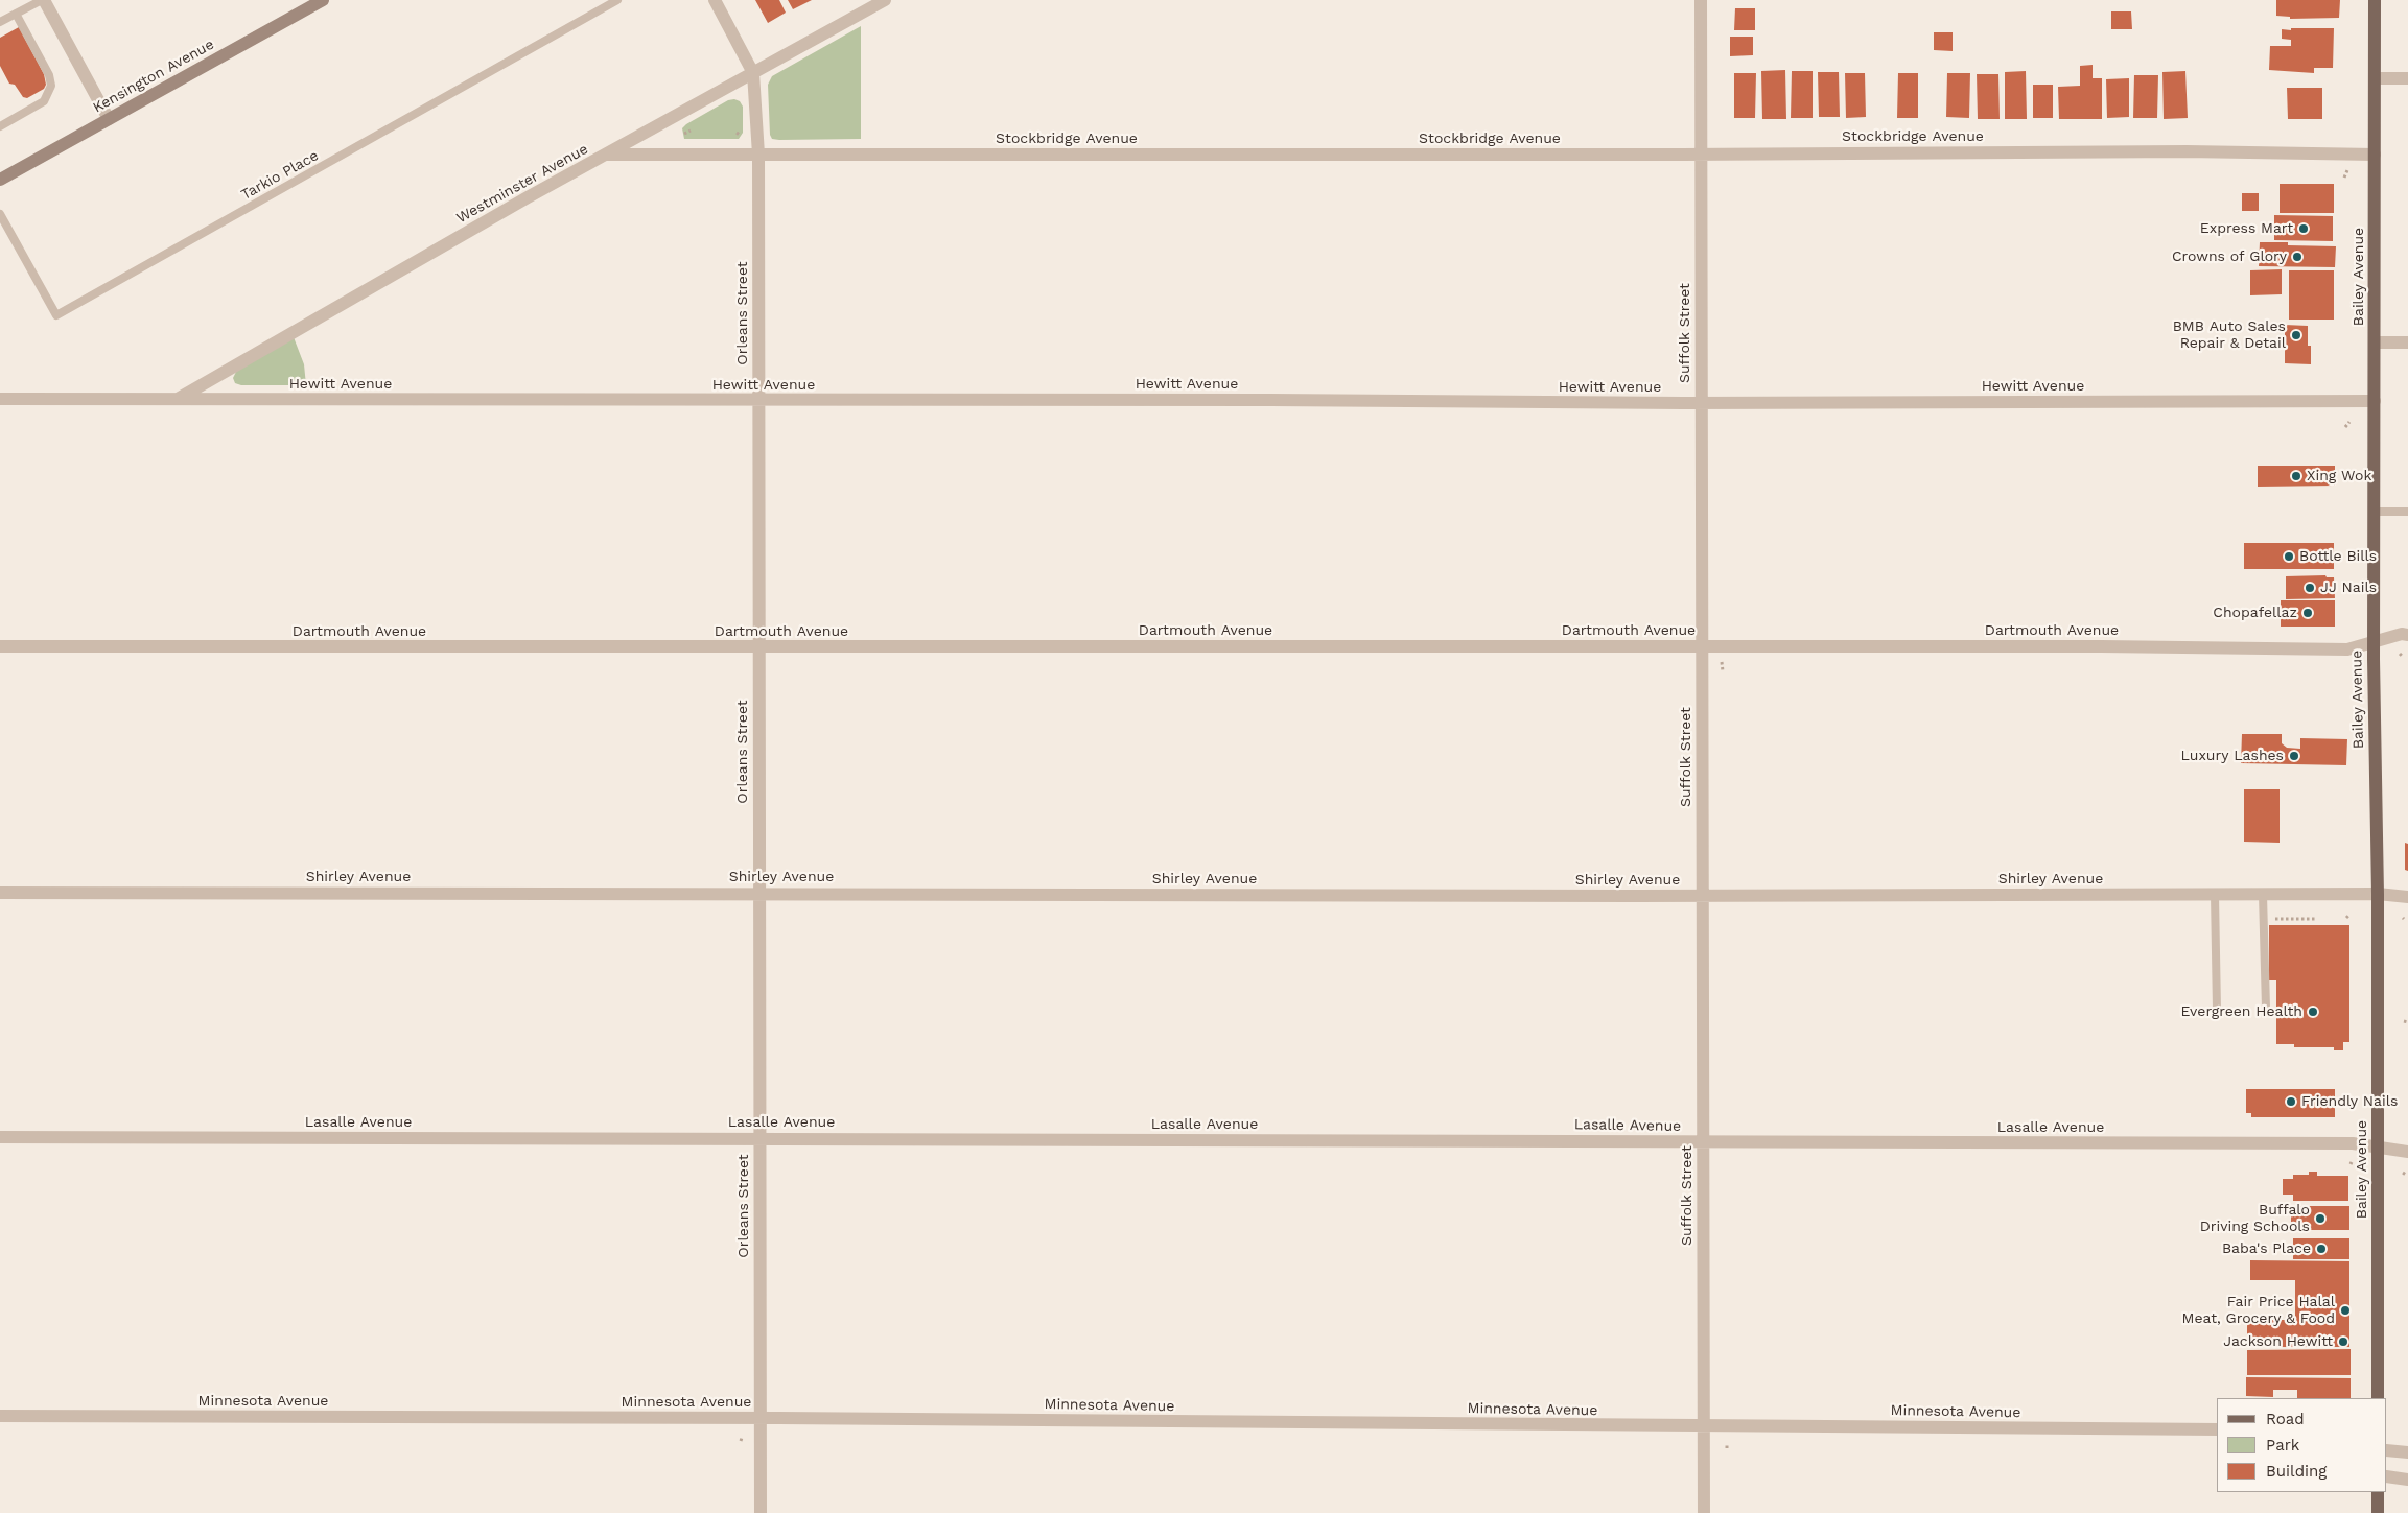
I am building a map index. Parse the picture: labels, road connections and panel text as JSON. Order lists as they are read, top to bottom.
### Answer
{
  "streets": {
    "main road": ["Bailey Avenue"],
    "street": [
      "Kensington Avenue",
      "Stockbridge Avenue",
      "Westminster Avenue",
      "Orleans Street",
      "Suffolk Street",
      "Hewitt Avenue",
      "Dartmouth Avenue",
      "Shirley Avenue",
      "Lasalle Avenue",
      "Minnesota Avenue"
    ],
    "lane": ["Tarkio Place"]
  },
  "crossings": [
    ["Stockbridge Avenue", "Westminster Avenue"],
    ["Stockbridge Avenue", "Bailey Avenue"],
    ["Stockbridge Avenue", "Orleans Street"],
    ["Stockbridge Avenue", "Suffolk Street"],
    ["Westminster Avenue", "Orleans Street"],
    ["Westminster Avenue", "Hewitt Avenue"],
    ["Bailey Avenue", "Hewitt Avenue"],
    ["Bailey Avenue", "Dartmouth Avenue"],
    ["Bailey Avenue", "Shirley Avenue"],
    ["Bailey Avenue", "Lasalle Avenue"],
    ["Orleans Street", "Hewitt Avenue"],
    ["Orleans Street", "Dartmouth Avenue"],
    ["Orleans Street", "Shirley Avenue"],
    ["Orleans Street", "Lasalle Avenue"],
    ["Orleans Street", "Minnesota Avenue"],
    ["Suffolk Street", "Hewitt Avenue"],
    ["Suffolk Street", "Dartmouth Avenue"],
    ["Suffolk Street", "Shirley Avenue"],
    ["Suffolk Street", "Lasalle Avenue"],
    ["Suffolk Street", "Minnesota Avenue"]
  ],
  "places": [
    "Express Mart",
    "Crowns of Glory",
    "BMB Auto Sales Repair & Detail",
    "Xing Wok",
    "Bottle Bills",
    "JJ Nails",
    "Chopafellaz",
    "Luxury Lashes",
    "Evergreen Health",
    "Friendly Nails",
    "Buffalo Driving Schools",
    "Baba's Place",
    "Fair Price Halal Meat, Grocery & Food",
    "Jackson Hewitt"
  ],
  "legend": ["Road", "Park", "Building"]
}
